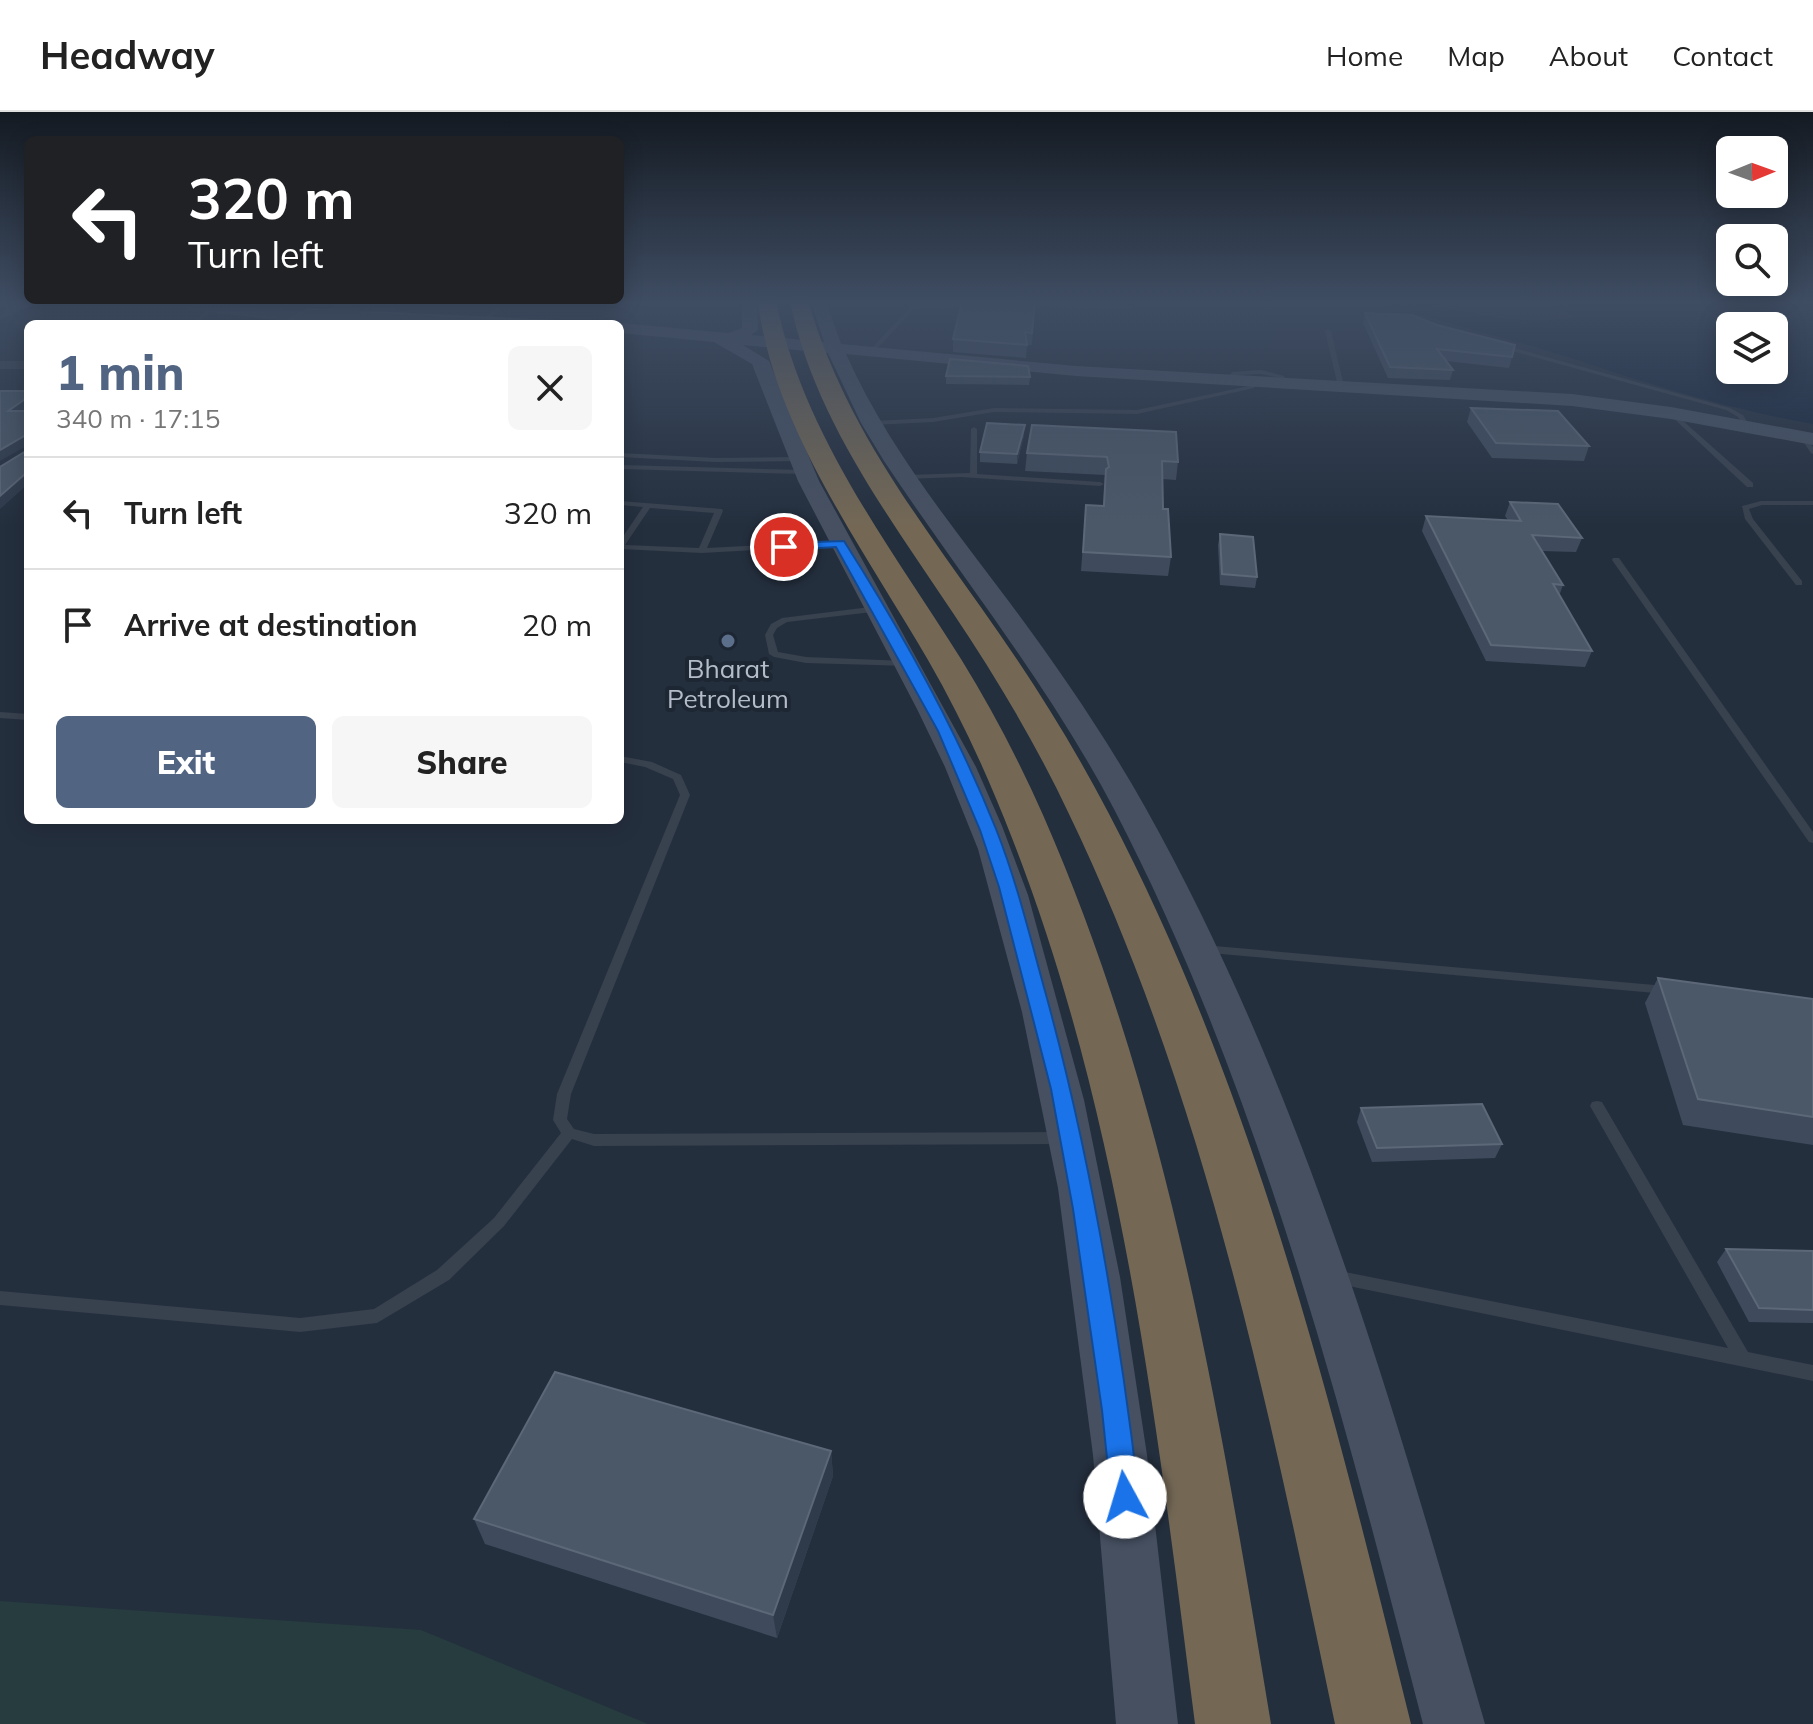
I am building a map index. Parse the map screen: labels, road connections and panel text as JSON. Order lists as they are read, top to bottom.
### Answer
{
  "places": ["Bharat Petroleum"],
  "north": "right",
  "page": {
    "header": "Headway",
    "nav": [
      "Home",
      "Map",
      "About",
      "Contact"
    ],
    "turn": ["320 m", "Turn left"],
    "heading": ["1 min", "340 m · 17:15"],
    "list": [
      {
        "name": "Turn left",
        "value": "320 m"
      },
      {
        "name": "Arrive at destination",
        "value": "20 m"
      }
    ],
    "buttons": ["Exit", "Share"]
  }
}
